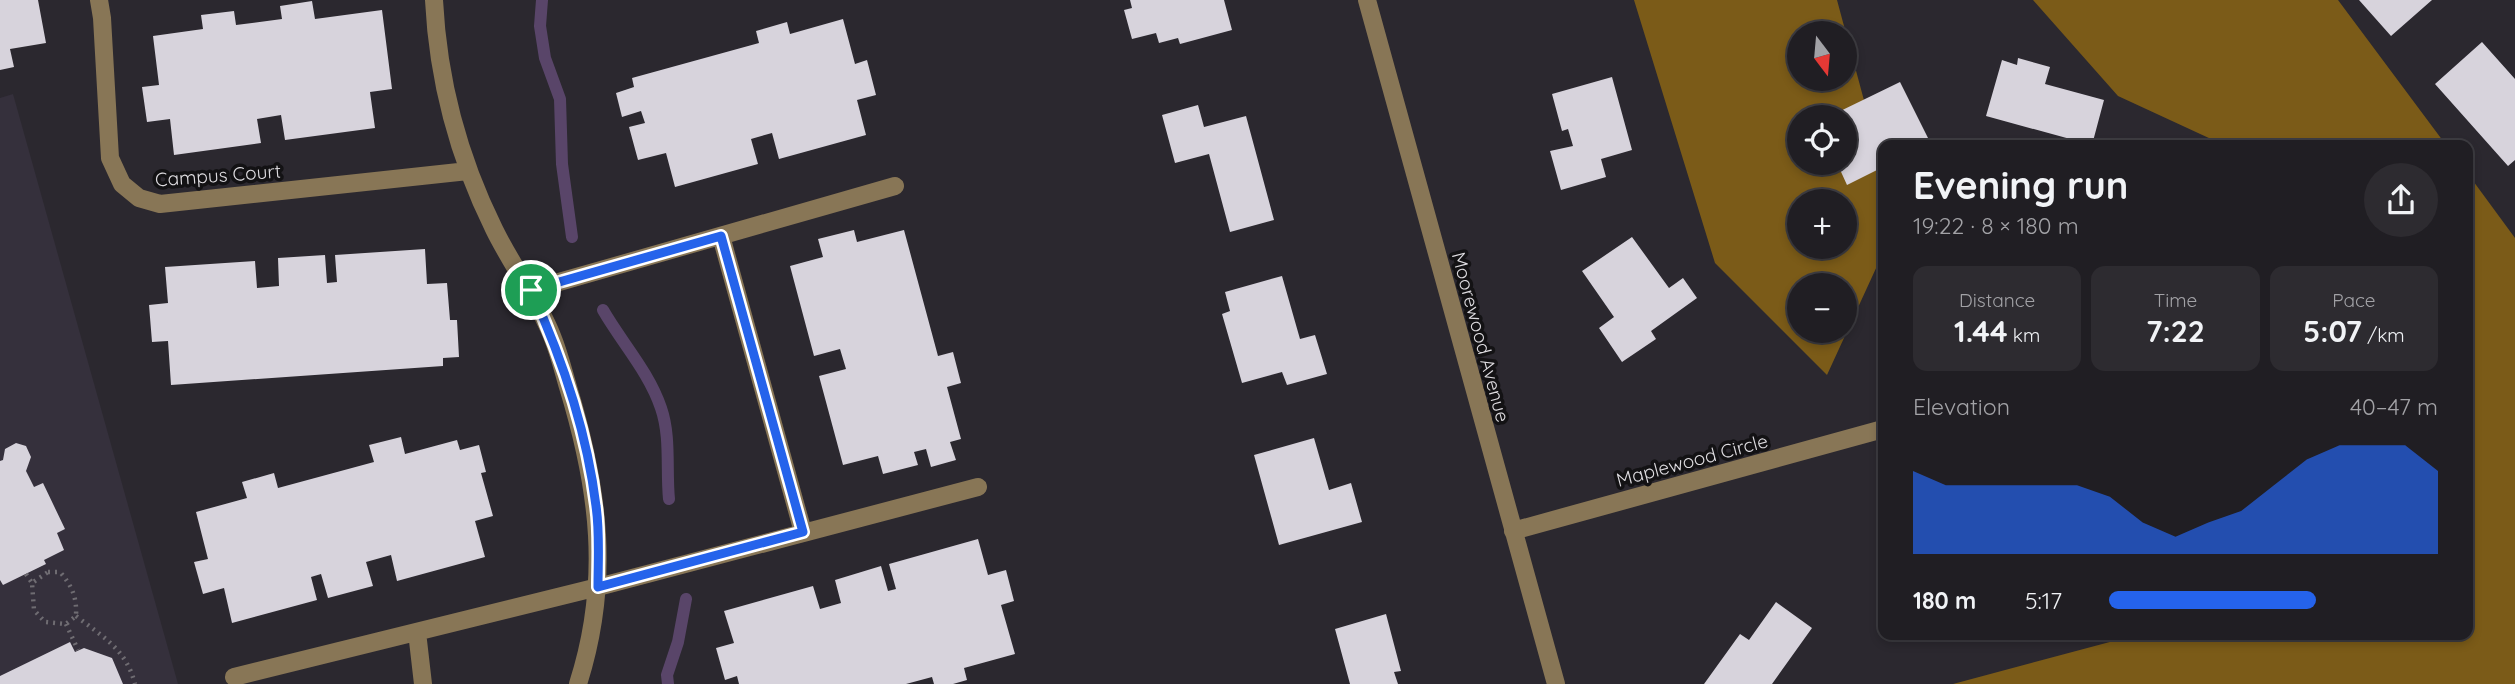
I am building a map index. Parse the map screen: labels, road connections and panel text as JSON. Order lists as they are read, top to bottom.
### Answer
{
  "streets": {
    "street": ["Campus Court", "Moorewood Avenue", "Maplewood Circle"]
  },
  "crossings": [
    ["Moorewood Avenue", "Maplewood Circle"]
  ],
  "north": "bottom",
  "page": {
    "map_buttons": ["+", "−"],
    "heading": ["Evening run", "19:22 · 8 × 180 m"],
    "stats": [
      ["Distance", "1.44 km"],
      ["Time", "7:22"],
      ["Pace", "5:07 /km"]
    ],
    "chart": ["Elevation", "40–47 m"],
    "list": [
      {
        "name": "180 m",
        "note": "5:17"
      }
    ]
  }
}
